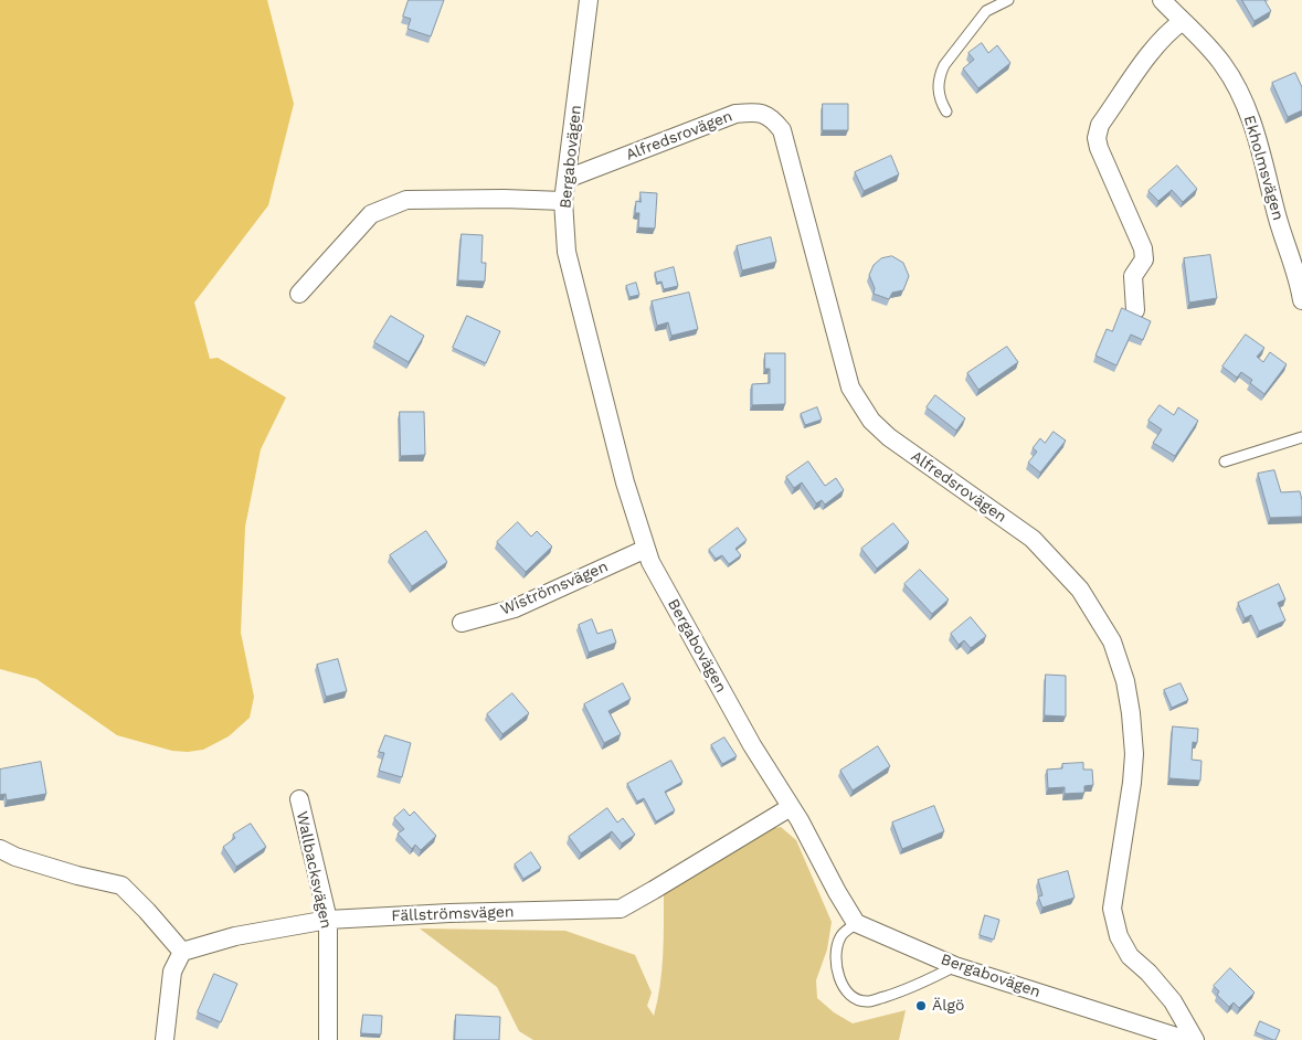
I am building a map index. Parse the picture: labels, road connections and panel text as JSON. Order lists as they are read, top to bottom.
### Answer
{
  "streets": {
    "street": [
      "Alfredsrovägen",
      "Bergabovägen",
      "Ekholmsvägen",
      "Wiströmsvägen",
      "Wallbacksvägen",
      "Fällströmsvägen"
    ]
  },
  "crossings": [
    ["Alfredsrovägen", "Bergabovägen"],
    ["Bergabovägen", "Wiströmsvägen"],
    ["Bergabovägen", "Fällströmsvägen"],
    ["Wallbacksvägen", "Fällströmsvägen"]
  ],
  "places": ["Älgö"]
}
